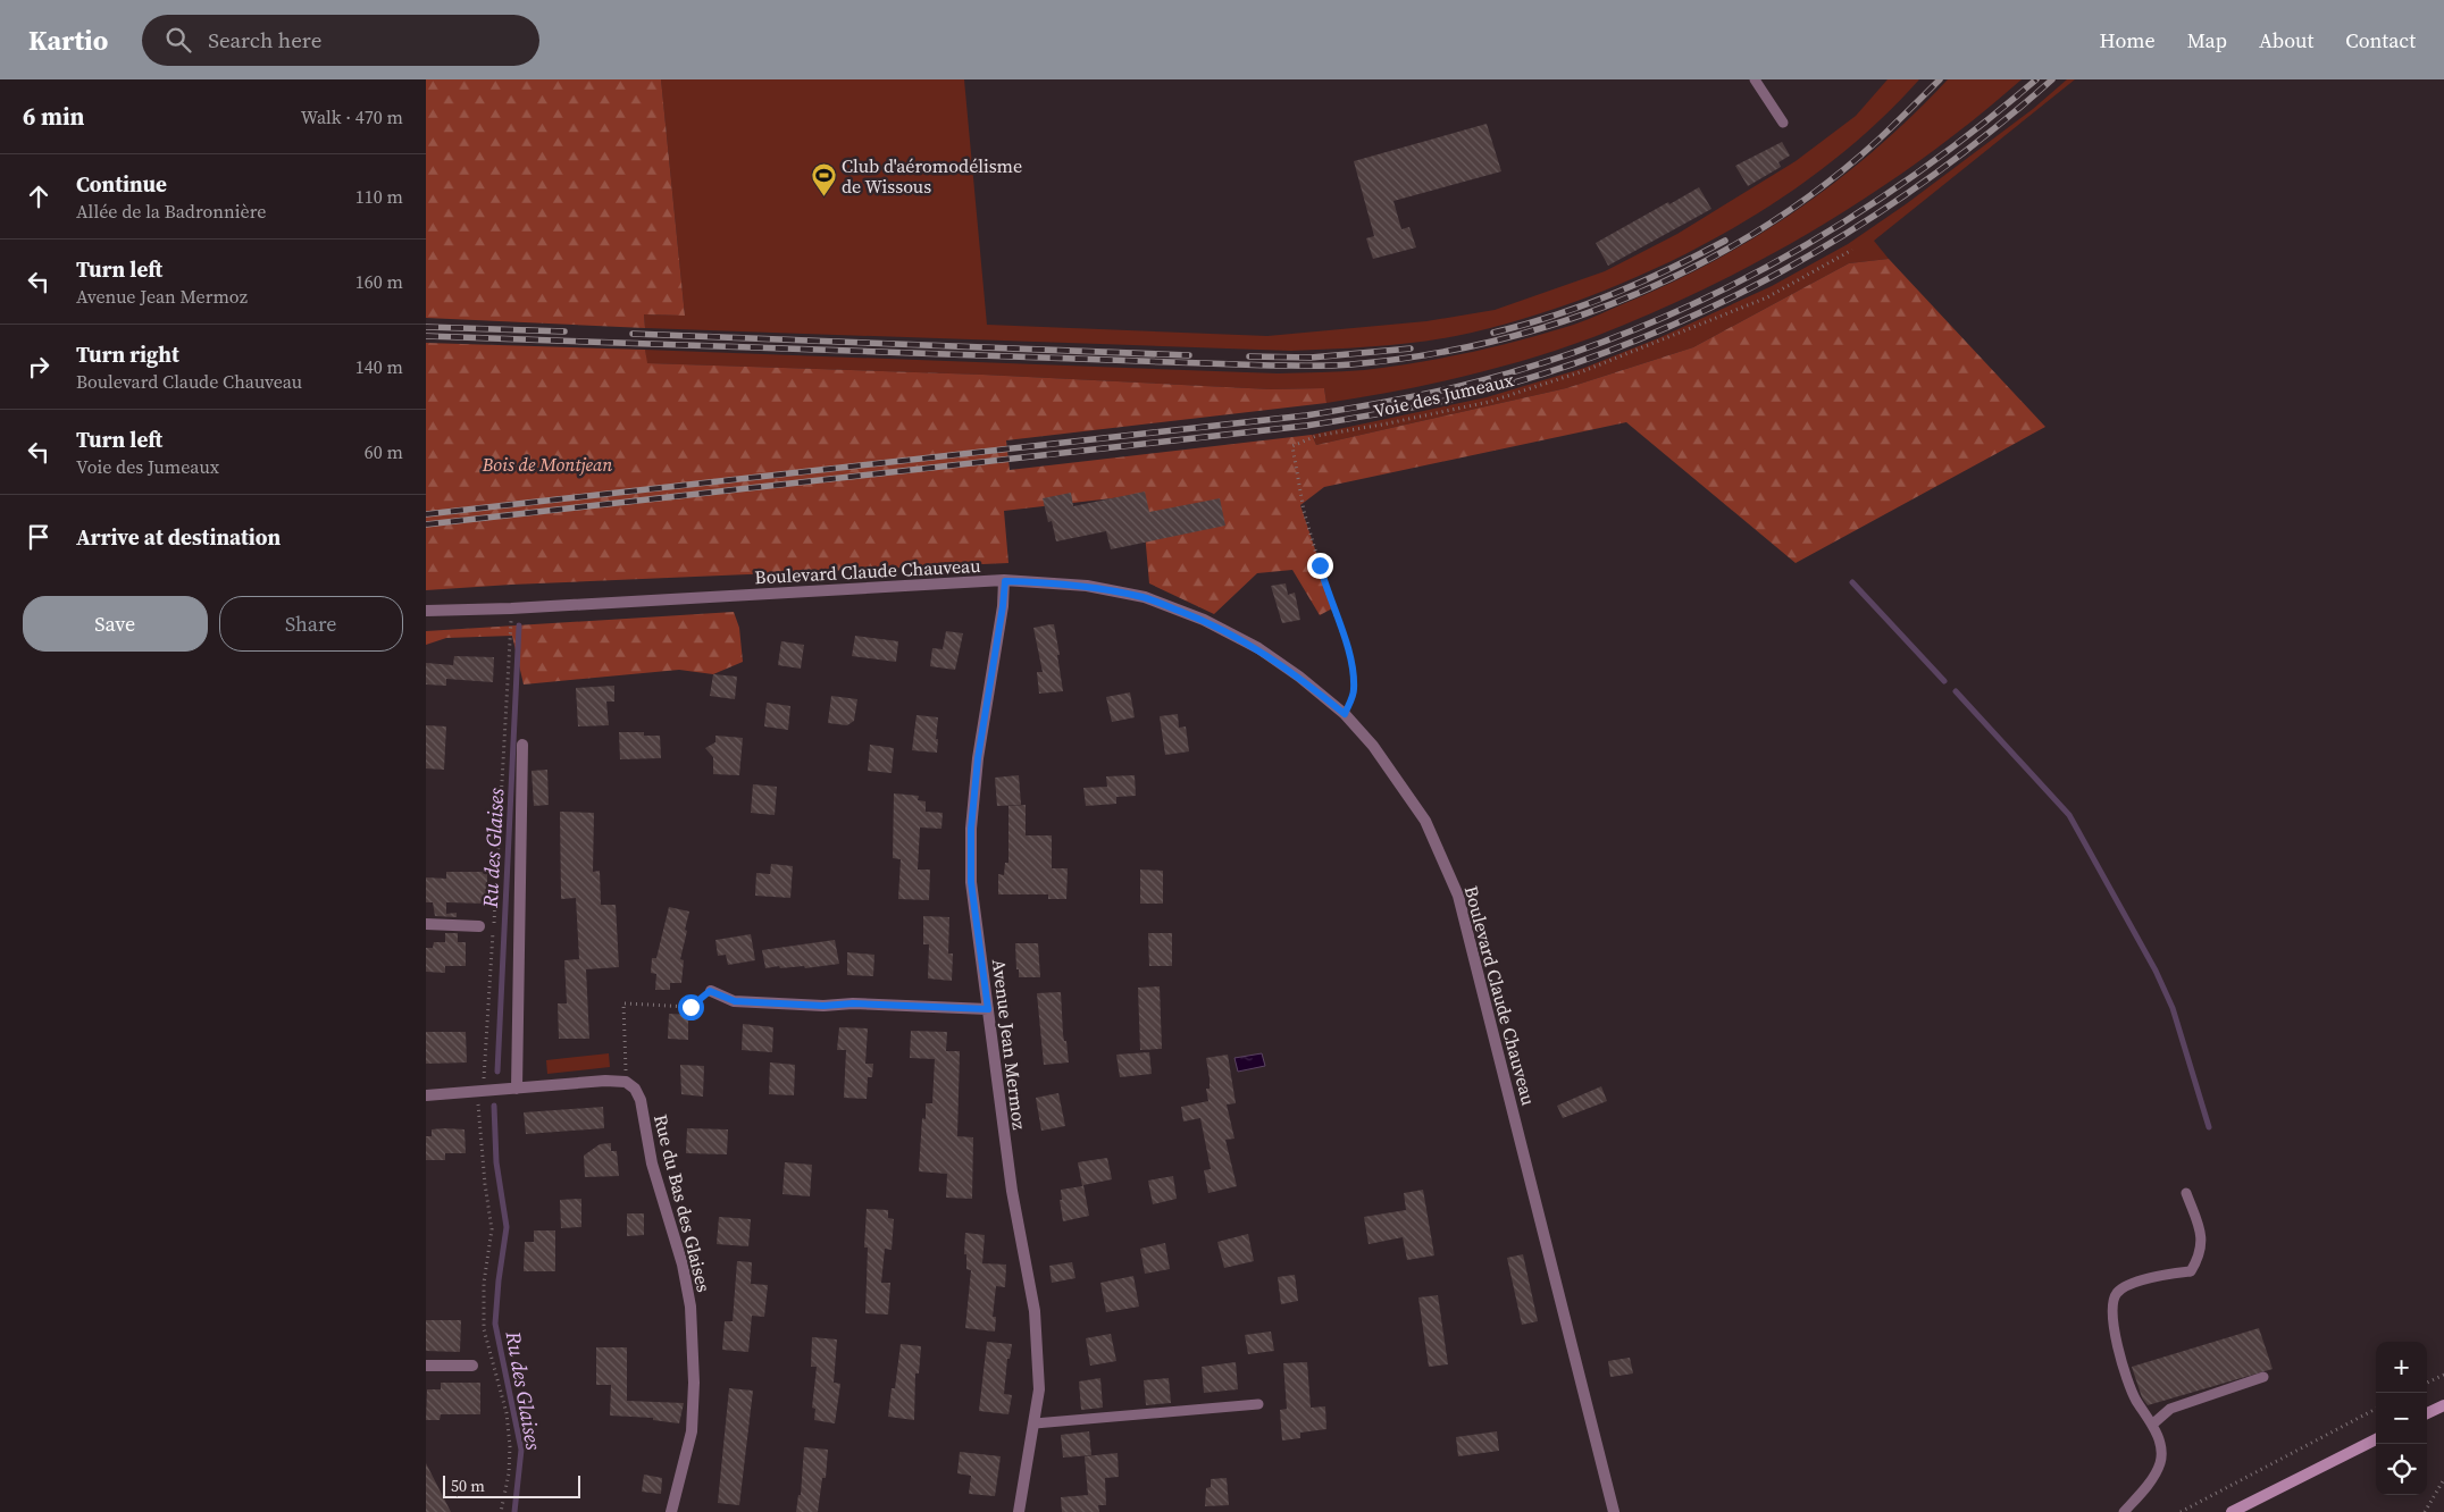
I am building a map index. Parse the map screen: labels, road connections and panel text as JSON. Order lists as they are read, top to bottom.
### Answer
{
  "streets": {
    "street": ["Boulevard Claude Chauveau", "Avenue Jean Mermoz", "Rue du Bas des Glaises"],
    "path": ["Voie des Jumeaux"]
  },
  "crossings": [
    ["Voie des Jumeaux", "Boulevard Claude Chauveau"],
    ["Boulevard Claude Chauveau", "Avenue Jean Mermoz"]
  ],
  "water": ["Ru des Glaises"],
  "parks": ["Bois de Montjean"],
  "places": {
    "sports": ["Club d'aéromodélisme de Wissous"]
  },
  "scale_bar": "50 m",
  "page": {
    "header": "Kartio",
    "search": "Search here",
    "nav": [
      "Home",
      "Map",
      "About",
      "Contact"
    ],
    "heading": ["6 min", "Walk · 470 m"],
    "list": [
      ["Continue", "Allée de la Badronnière", "110 m"],
      ["Turn left", "Avenue Jean Mermoz", "160 m"],
      ["Turn right", "Boulevard Claude Chauveau", "140 m"],
      ["Turn left", "Voie des Jumeaux", "60 m"],
      "Arrive at destination"
    ],
    "buttons": ["Save", "Share"],
    "map_buttons": ["+", "−"],
    "scale": "50 m"
  }
}
